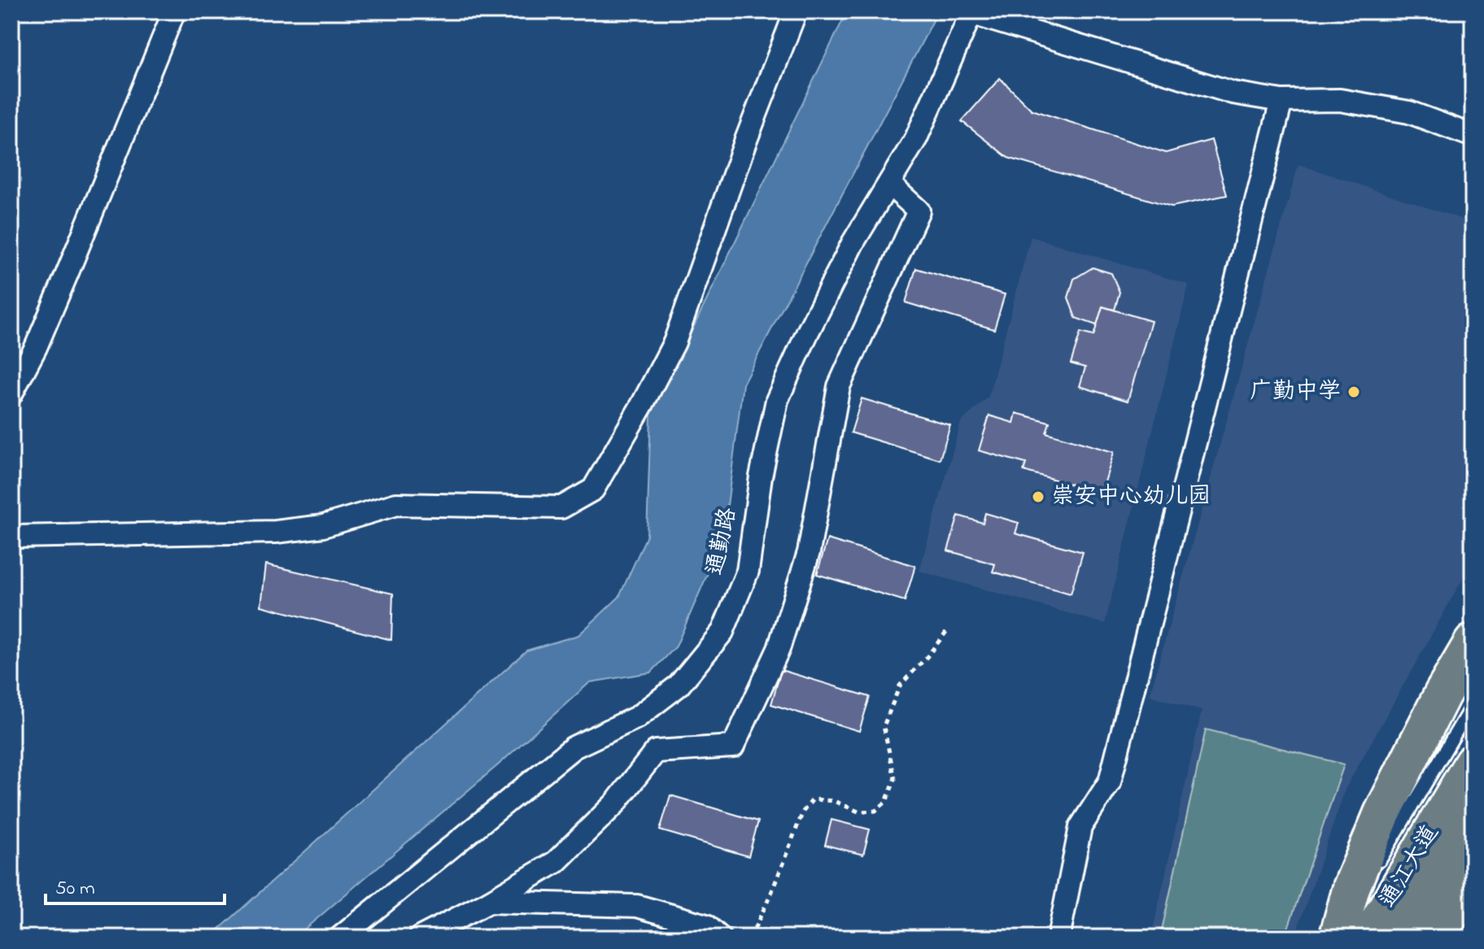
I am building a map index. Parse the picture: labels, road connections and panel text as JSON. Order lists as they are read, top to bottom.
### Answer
{
  "streets": {
    "highway": ["通江大道"],
    "street": ["通勤路"]
  },
  "places": ["广勤中学", "崇安中心幼儿园"],
  "scale_bar": "50 m"
}
